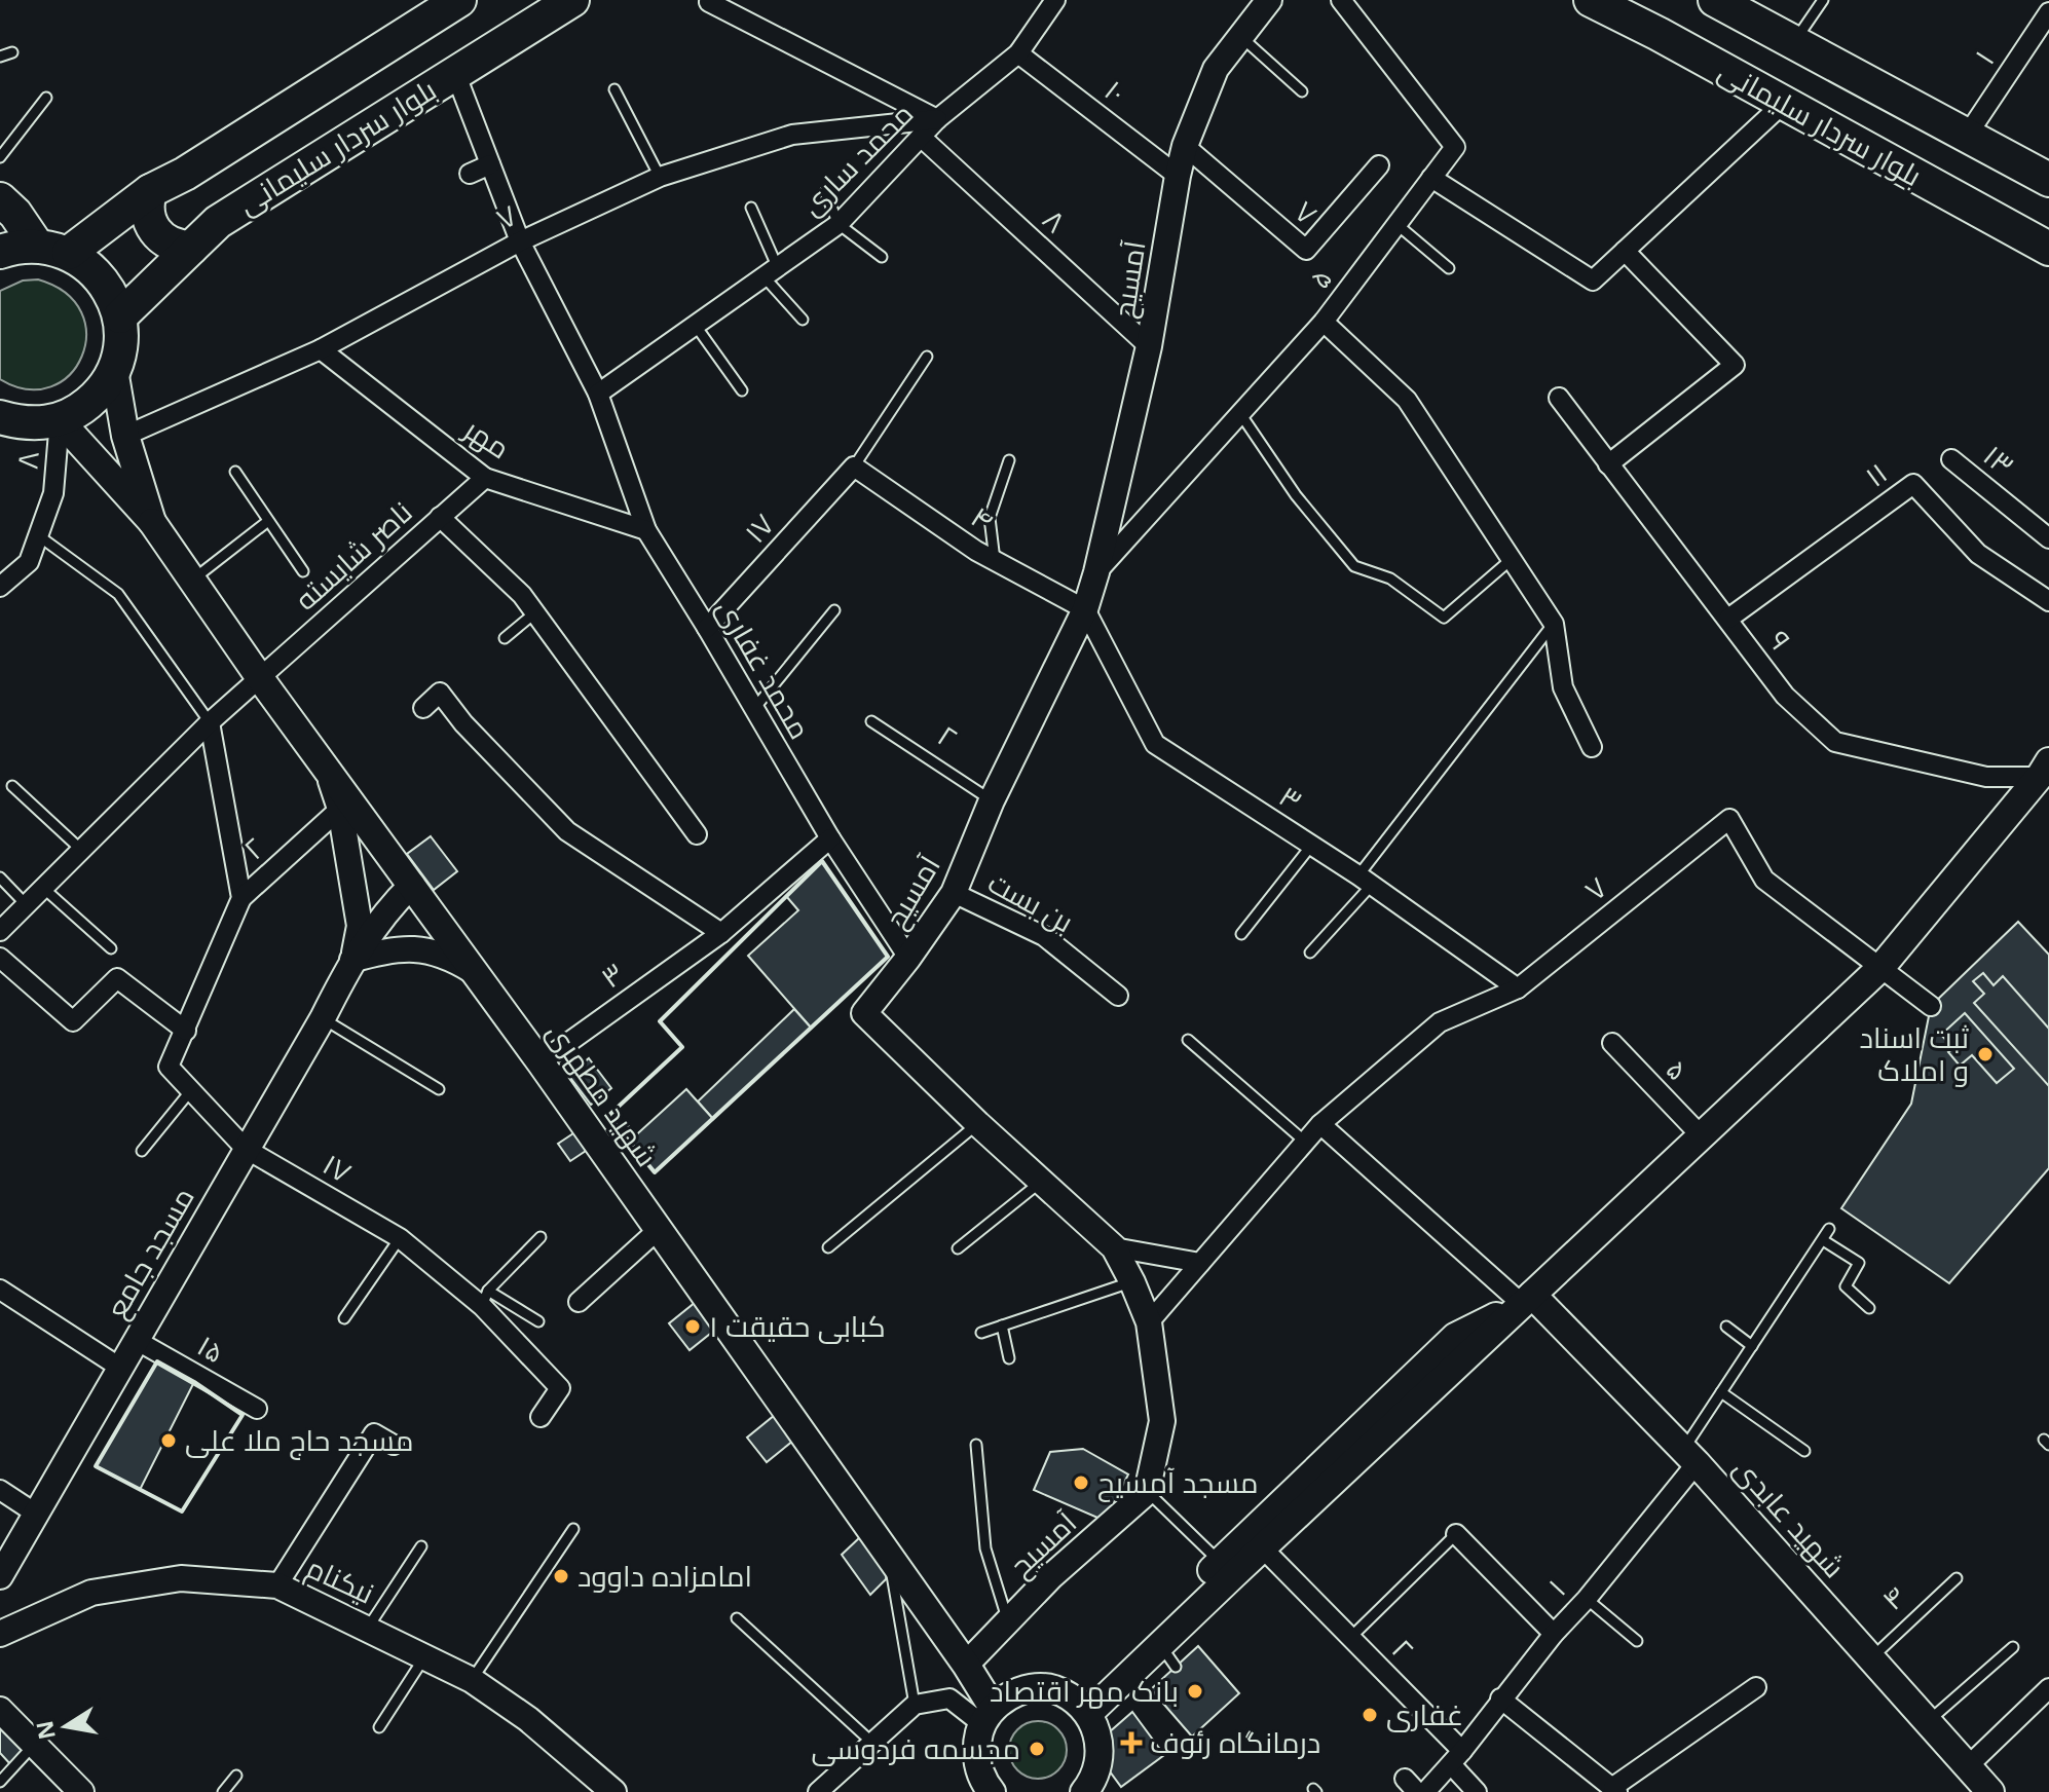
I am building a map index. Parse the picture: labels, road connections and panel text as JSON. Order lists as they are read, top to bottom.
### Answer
{
  "streets": {
    "highway": ["بلوار سردار سلیمانی"],
    "main road": ["شهید مطهری", "شهید عابدی"],
    "street": [
      "۱",
      "۱۰",
      "محمد ساری",
      "۷",
      "۸",
      "۵",
      "آمسیح",
      "مهر",
      "۱۳",
      "۱۱",
      "۴",
      "۱۷",
      "ناصر شایسته",
      "۹",
      "محمد غفاری",
      "۲",
      "۳",
      "بن بست",
      "مسجد جامع",
      "۱۵",
      "نیکنام"
    ]
  },
  "crossings": [
    ["۱", "بلوار سردار سلیمانی"],
    ["۱", "۲"],
    ["۱", "شهید عابدی"],
    ["۱۰", "محمد ساری"],
    ["۱۰", "آمسیح"],
    ["بلوار سردار سلیمانی", "محمد غفاری"],
    ["محمد ساری", "۷"],
    ["محمد ساری", "۸"],
    ["محمد ساری", "محمد غفاری"],
    ["۷", "آمسیح"],
    ["۷", "مهر"],
    ["۷", "محمد غفاری"],
    ["۷", "۳"],
    ["۸", "آمسیح"],
    ["۵", "آمسیح"],
    ["آمسیح", "۴"],
    ["آمسیح", "محمد غفاری"],
    ["آمسیح", "۲"],
    ["آمسیح", "۳"],
    ["آمسیح", "بن بست"],
    ["آمسیح", "شهید مطهری"],
    ["مهر", "ناصر شایسته"],
    ["مهر", "محمد غفاری"],
    ["۱۱", "۹"],
    ["۴", "۱۷"],
    ["۴", "۳"],
    ["۴", "شهید عابدی"],
    ["۱۷", "محمد غفاری"],
    ["۱۷", "مسجد جامع"],
    ["ناصر شایسته", "شهید مطهری"],
    ["محمد غفاری", "۳"],
    ["۳", "شهید مطهری"],
    ["مسجد جامع", "۱۵"]
  ],
  "places": {
    "other": [
      "ثبت اسناد و املاک",
      "کبابی حقیقت ۱",
      "مسجد حاج ملا علی",
      "مسجد آمسیح",
      "امامزاده داوود",
      "بانک مهر اقتصاد",
      "غفاری",
      "مجسمه فردوسی"
    ],
    "health": ["درمانگاه رئوف"]
  },
  "north": "left"
}
